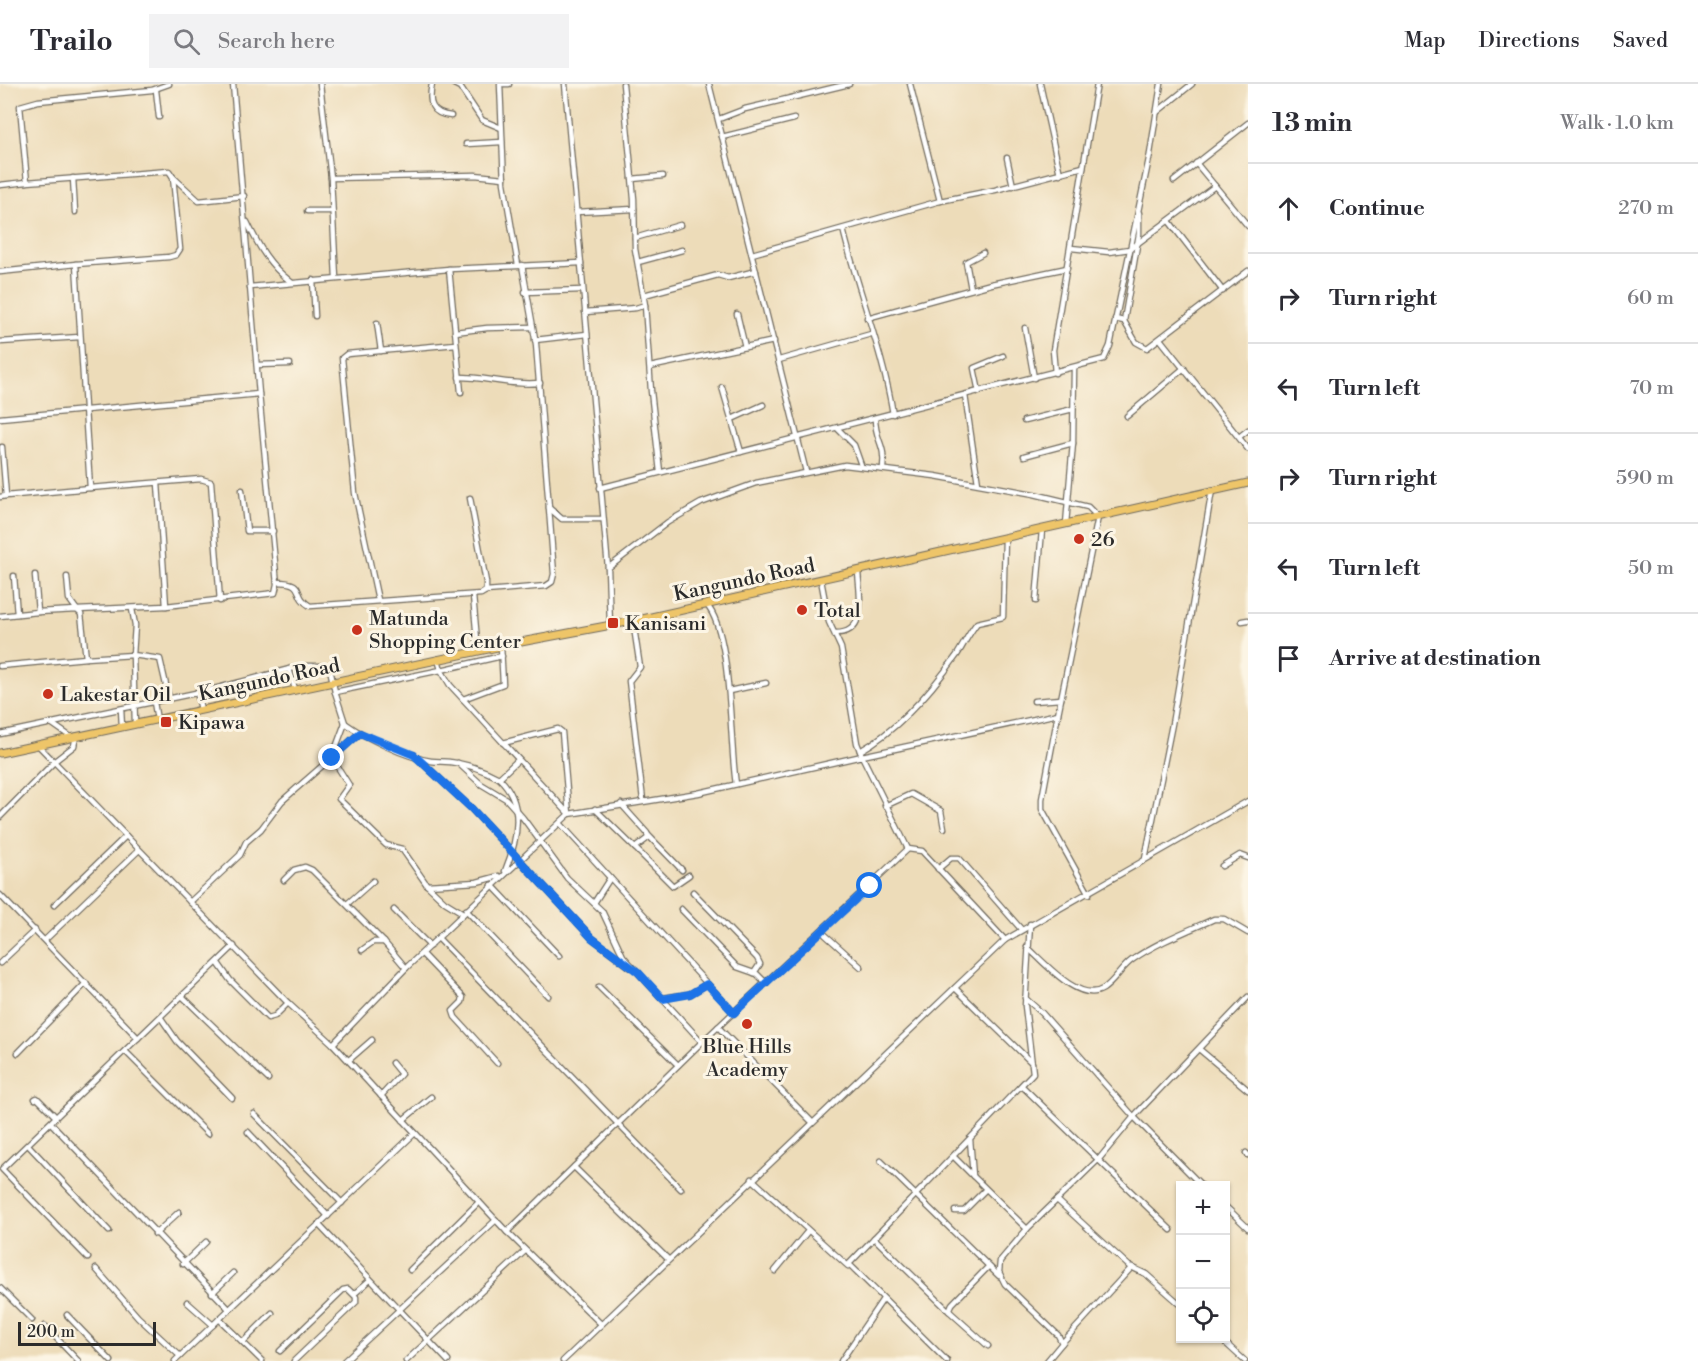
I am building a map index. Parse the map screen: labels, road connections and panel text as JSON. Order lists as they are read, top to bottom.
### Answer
{
  "streets": {
    "highway": ["Kangundo Road"]
  },
  "places": {
    "other": [
      "26",
      "Total",
      "Matunda Shopping Center",
      "Lakestar Oil",
      "Blue Hills Academy"
    ],
    "transit": ["Kanisani", "Kipawa"]
  },
  "scale_bar": "200 m",
  "page": {
    "header": "Trailo",
    "search": "Search here",
    "nav": ["Map", "Directions", "Saved"],
    "heading": ["13 min", "Walk · 1.0 km"],
    "list": [
      ["Continue", "270 m"],
      ["Turn right", "60 m"],
      ["Turn left", "70 m"],
      ["Turn right", "590 m"],
      ["Turn left", "50 m"],
      "Arrive at destination"
    ],
    "map_buttons": ["+", "−"],
    "scale": "200 m"
  }
}
